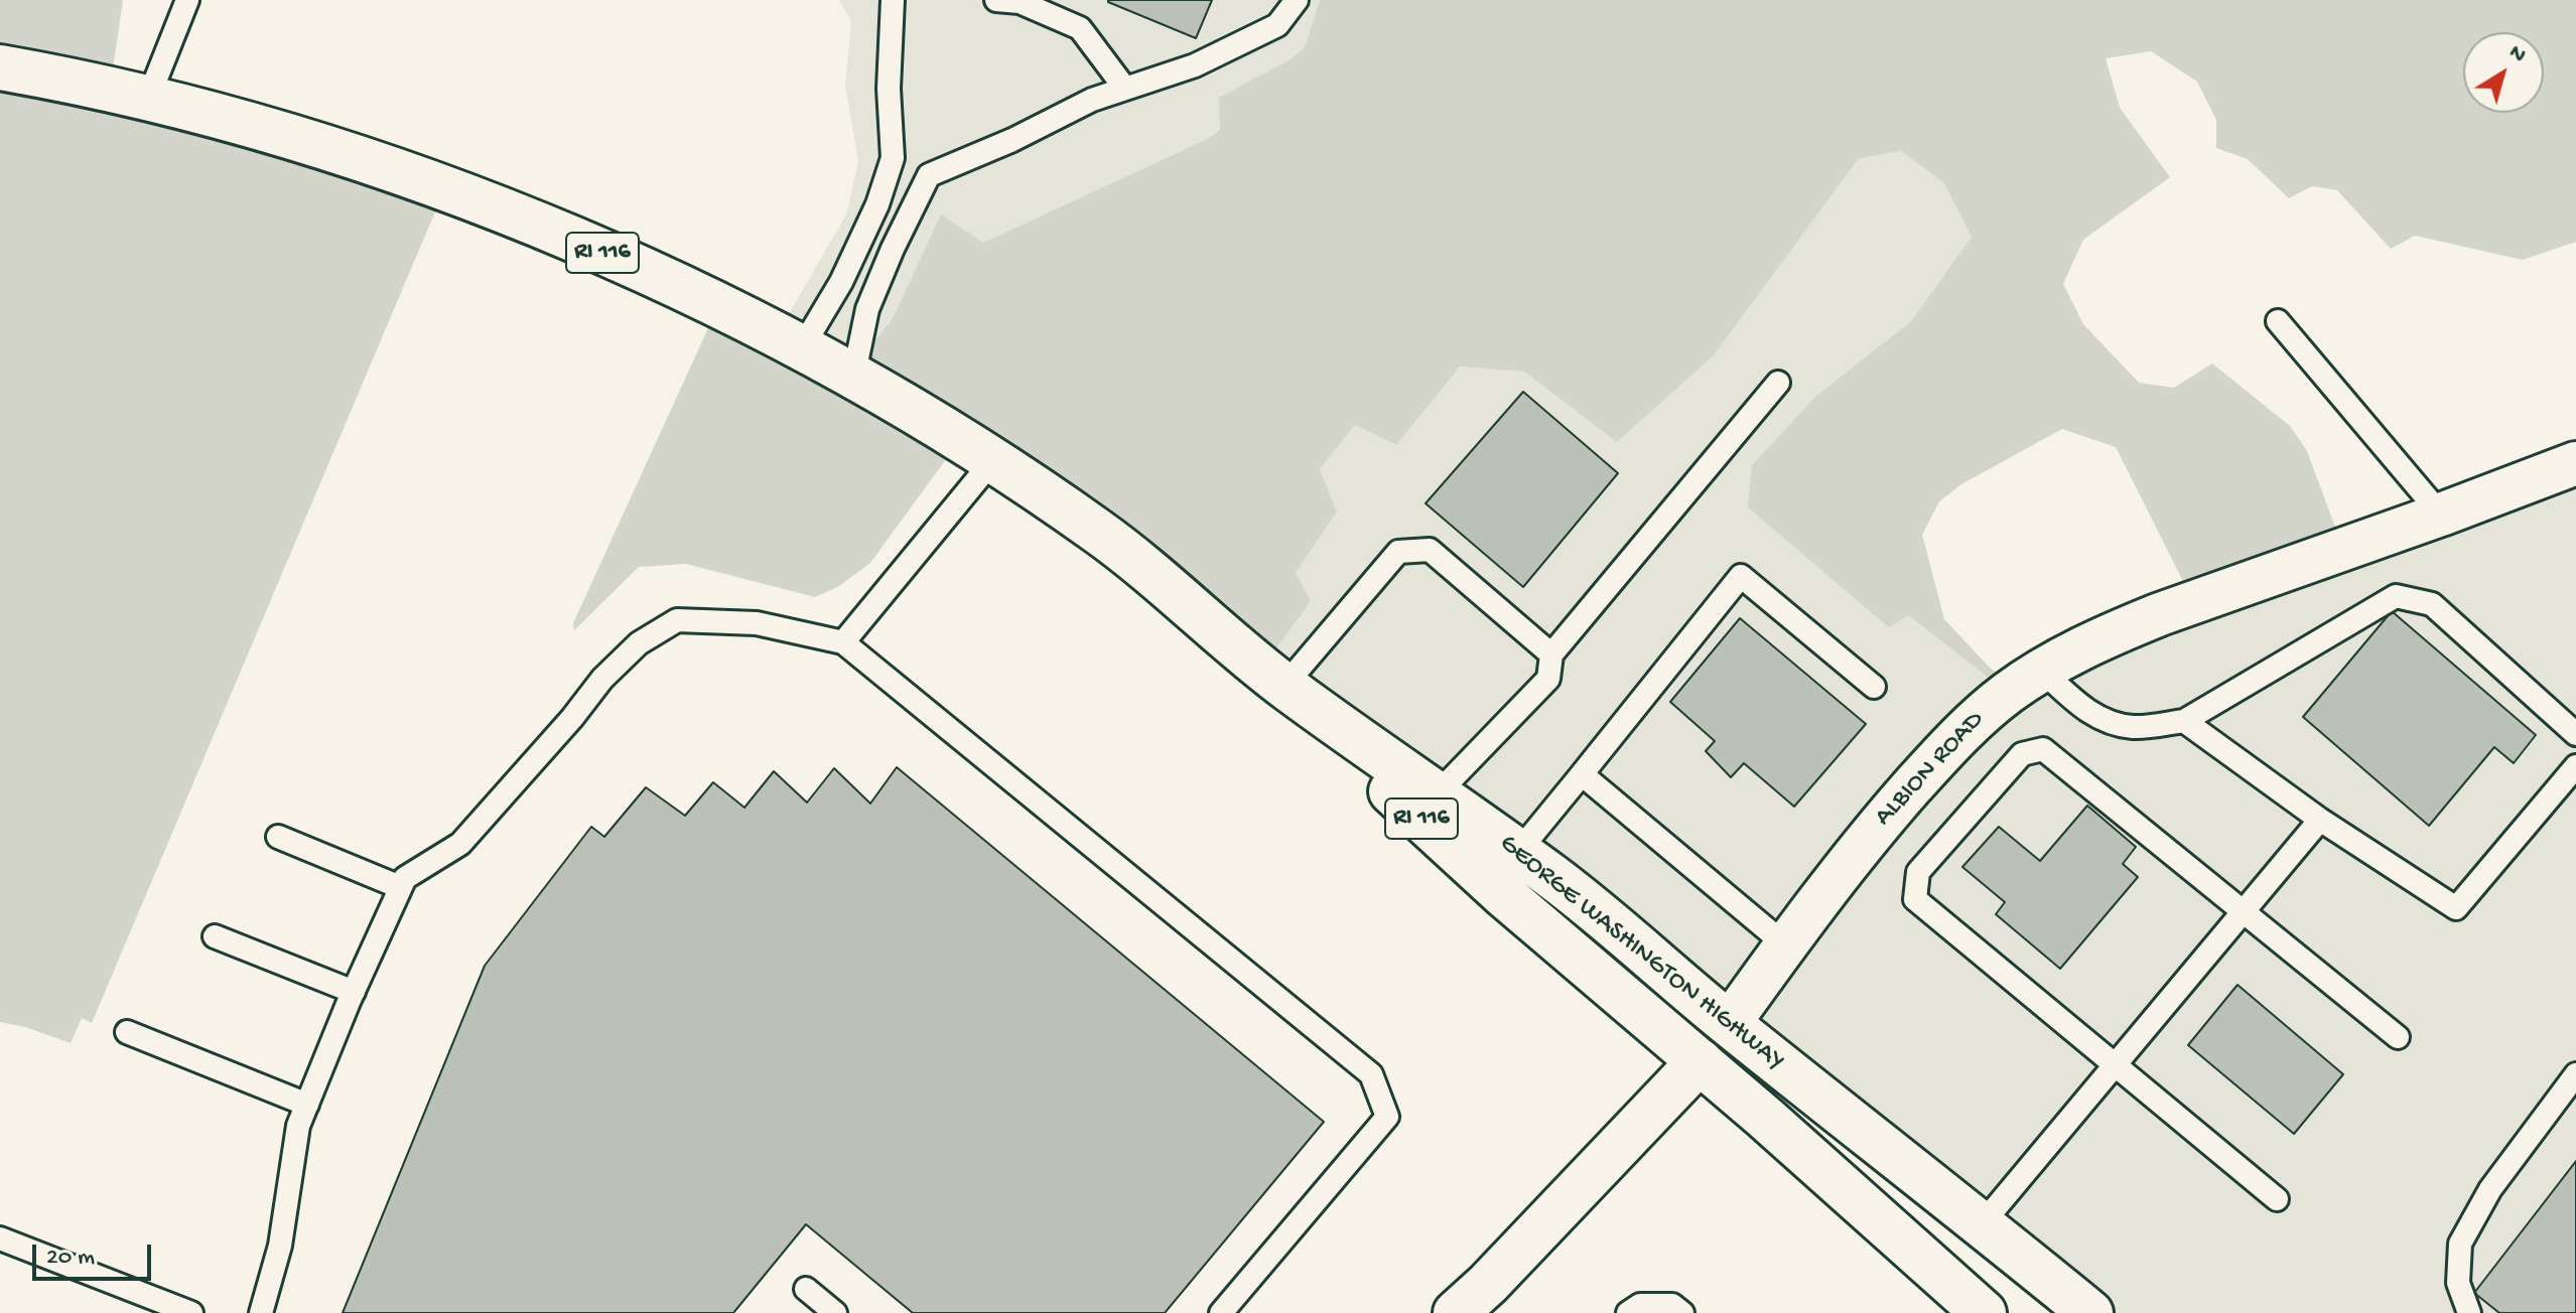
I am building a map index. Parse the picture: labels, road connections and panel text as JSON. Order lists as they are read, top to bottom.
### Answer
{
  "streets": {
    "main road": ["RI 116", "ALBION ROAD", "GEORGE WASHINGTON HIGHWAY"]
  },
  "crossings": [
    ["ALBION ROAD", "GEORGE WASHINGTON HIGHWAY"]
  ],
  "scale_bar": "20 m",
  "north": "top right"
}
